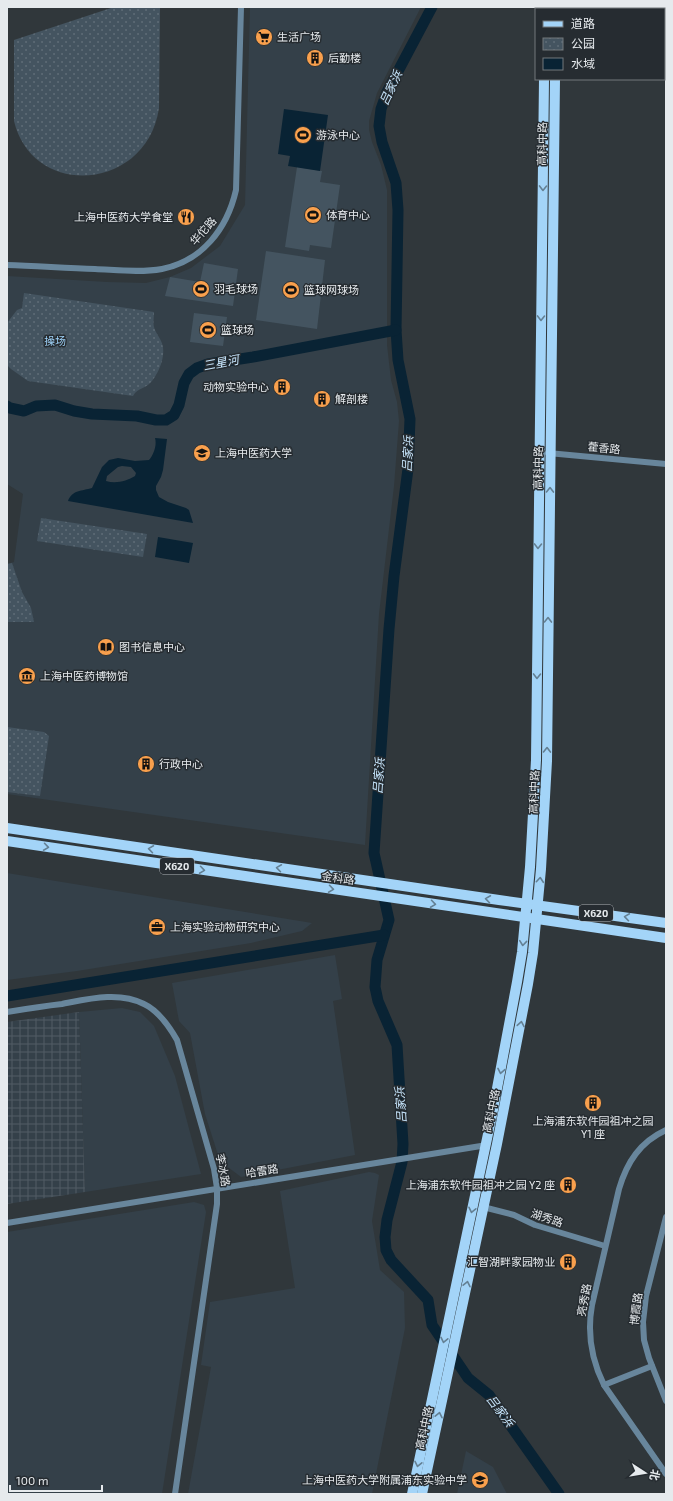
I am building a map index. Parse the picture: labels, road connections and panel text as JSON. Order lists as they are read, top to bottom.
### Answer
{
  "streets": {
    "main road": ["高科中路", "X620", "金科路"],
    "street": [
      "华佗路",
      "藿香路",
      "李冰路",
      "哈雷路",
      "湖秀路",
      "亮秀路",
      "博霞路"
    ]
  },
  "crossings": [
    ["高科中路", "藿香路"],
    ["高科中路", "金科路"],
    ["高科中路", "哈雷路"],
    ["高科中路", "湖秀路"],
    ["李冰路", "哈雷路"],
    ["湖秀路", "亮秀路"]
  ],
  "water": ["吕家浜", "三星河"],
  "parks": ["操场"],
  "places": {
    "supermarket": ["生活广场"],
    "building": [
      "后勤楼",
      "动物实验中心",
      "解剖楼",
      "行政中心",
      "上海浦东软件园祖冲之园 Y1 座",
      "上海浦东软件园祖冲之园 Y2 座",
      "汇智湖畔家园物业"
    ],
    "sports": [
      "游泳中心",
      "体育中心",
      "羽毛球场",
      "篮球网球场",
      "篮球场"
    ],
    "restaurant": ["上海中医药大学食堂"],
    "school or university": ["上海中医药大学", "上海中医药大学附属浦东实验中学"],
    "library": ["图书信息中心"],
    "museum": ["上海中医药博物馆"],
    "office": ["上海实验动物研究中心"]
  },
  "legend": ["道路", "公园", "水域"],
  "scale_bar": "100 m",
  "north": "right"
}
